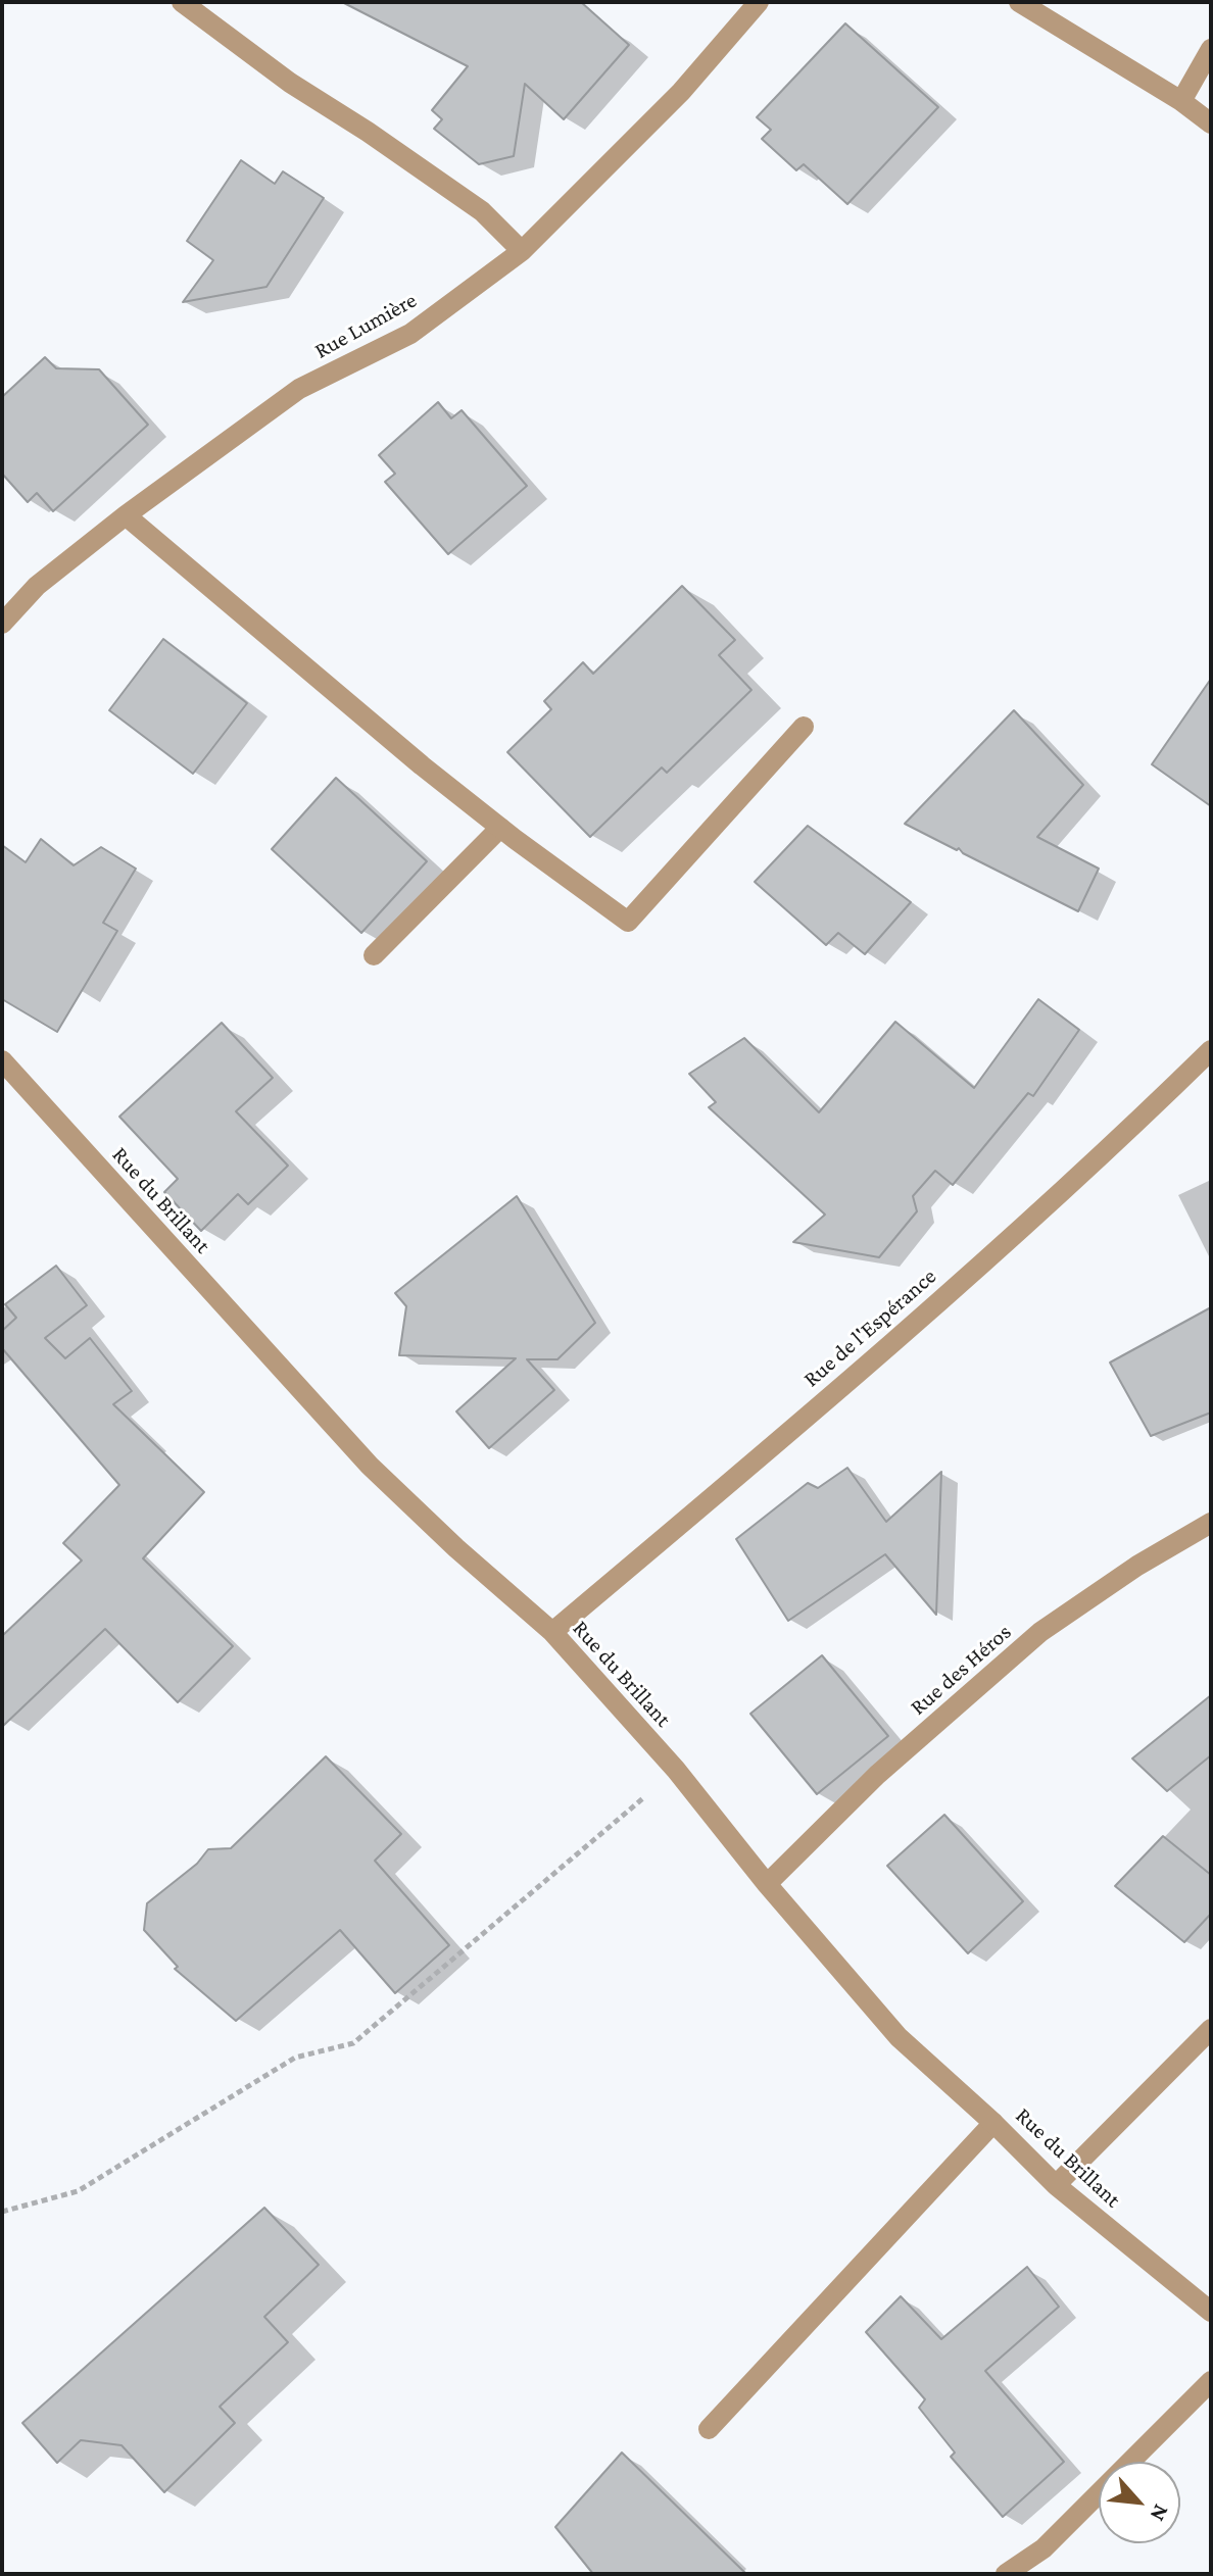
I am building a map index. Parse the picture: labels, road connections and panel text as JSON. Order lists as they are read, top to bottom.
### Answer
{
  "streets": {
    "street": [
      "Rue Lumière",
      "Rue du Brillant",
      "Rue de l'Espérance",
      "Rue des Héros"
    ]
  },
  "crossings": [
    ["Rue du Brillant", "Rue de l'Espérance"],
    ["Rue du Brillant", "Rue des Héros"]
  ],
  "north": "bottom right"
}
